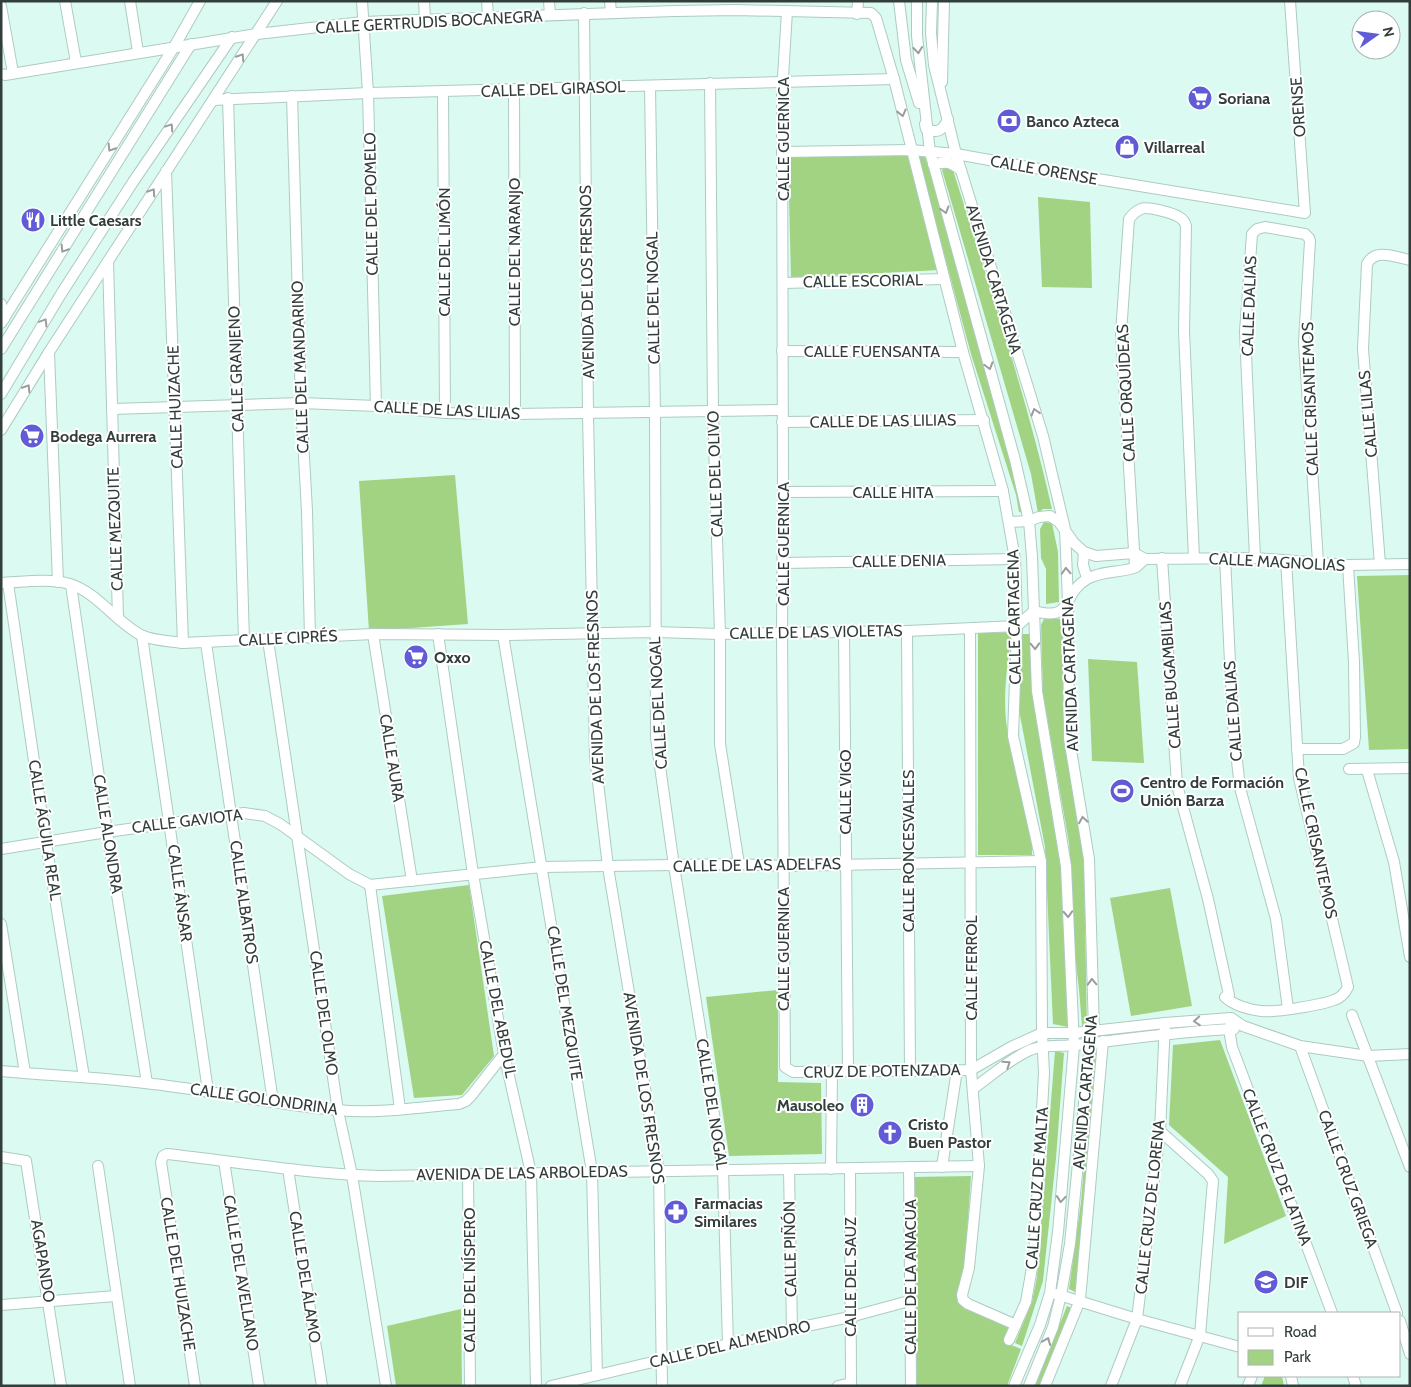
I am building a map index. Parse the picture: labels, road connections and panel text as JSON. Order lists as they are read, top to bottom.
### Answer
{
  "streets": {
    "street": [
      "CALLE GERTRUDIS BOCANEGRA",
      "CALLE DEL GIRASOL",
      "ORENSE",
      "CALLE GUERNICA",
      "CALLE ORENSE",
      "CALLE DEL POMELO",
      "CALLE DEL LIMÓN",
      "CALLE DEL NARANJO",
      "AVENIDA CARTAGENA",
      "CALLE ESCORIAL",
      "AVENIDA DE LOS FRESNOS",
      "CALLE DEL NOGAL",
      "CALLE DALIAS",
      "CALLE FUENSANTA",
      "CALLE DEL MANDARINO",
      "CALLE GRANJENO",
      "CALLE ORQUÍDEAS",
      "CALLE CRISANTEMOS",
      "CALLE HUIZACHE",
      "CALLE DE LAS LILIAS",
      "CALLE LILAS",
      "CALLE DEL OLIVO",
      "CALLE HITA",
      "CALLE MEZQUITE",
      "CALLE DENIA",
      "CALLE MAGNOLIAS",
      "CALLE CARTAGENA",
      "CALLE DE LAS VIOLETAS",
      "CALLE CIPRÉS",
      "CALLE BUGAMBILIAS",
      "CALLE AURA",
      "CALLE VIGO",
      "CALLE GAVIOTA",
      "CALLE ÁGUILA REAL",
      "CALLE ALONDRA",
      "CALLE RONCESVALLES",
      "CALLE DE LAS ADELFAS",
      "CALLE ÁNSAR",
      "CALLE ALBATROS",
      "CALLE FERROL",
      "CALLE DEL MEZQUITE",
      "CALLE DEL ABEDUL",
      "CALLE DEL OLMO",
      "CRUZ DE POTENZADA",
      "CALLE GOLONDRINA",
      "CALLE CRUZ DE LATINA",
      "AVENIDA DE LAS ARBOLEDAS",
      "CALLE CRUZ GRIEGA",
      "CALLE CRUZ DE MALTA",
      "CALLE CRUZ DE LORENA",
      "CALLE PIÑÓN",
      "AGAPANDO",
      "CALLE DEL AVELLANO",
      "CALLE DEL HUIZACHE",
      "CALLE DEL ÁLAMO",
      "CALLE DEL SAUZ",
      "CALLE DE LA ANACUA",
      "CALLE DEL NÍSPERO",
      "CALLE DEL ALMENDRO"
    ]
  },
  "crossings": [
    ["CALLE GERTRUDIS BOCANEGRA", "CALLE GUERNICA"],
    ["CALLE GERTRUDIS BOCANEGRA", "CALLE DEL POMELO"],
    ["CALLE GERTRUDIS BOCANEGRA", "AVENIDA DE LOS FRESNOS"],
    ["CALLE DEL GIRASOL", "CALLE GUERNICA"],
    ["CALLE DEL GIRASOL", "CALLE DEL POMELO"],
    ["CALLE DEL GIRASOL", "CALLE DEL LIMÓN"],
    ["CALLE DEL GIRASOL", "CALLE DEL NARANJO"],
    ["CALLE DEL GIRASOL", "AVENIDA DE LOS FRESNOS"],
    ["CALLE DEL GIRASOL", "CALLE DEL NOGAL"],
    ["CALLE DEL GIRASOL", "CALLE DEL MANDARINO"],
    ["CALLE DEL GIRASOL", "CALLE GRANJENO"],
    ["CALLE DEL GIRASOL", "CALLE DEL OLIVO"],
    ["ORENSE", "CALLE ORENSE"],
    ["CALLE GUERNICA", "CALLE ORENSE"],
    ["CALLE GUERNICA", "CALLE ESCORIAL"],
    ["CALLE GUERNICA", "CALLE FUENSANTA"],
    ["CALLE GUERNICA", "CALLE DE LAS LILIAS"],
    ["CALLE GUERNICA", "CALLE HITA"],
    ["CALLE GUERNICA", "CALLE DENIA"],
    ["CALLE GUERNICA", "CALLE DE LAS VIOLETAS"],
    ["CALLE GUERNICA", "CALLE DE LAS ADELFAS"],
    ["CALLE GUERNICA", "CRUZ DE POTENZADA"],
    ["CALLE ORENSE", "AVENIDA CARTAGENA"],
    ["CALLE ORENSE", "CALLE CARTAGENA"],
    ["CALLE DEL POMELO", "CALLE DE LAS LILIAS"],
    ["CALLE DEL LIMÓN", "CALLE DE LAS LILIAS"],
    ["CALLE DEL NARANJO", "CALLE DE LAS LILIAS"],
    ["CALLE ESCORIAL", "CALLE CARTAGENA"],
    ["AVENIDA DE LOS FRESNOS", "CALLE DE LAS LILIAS"],
    ["AVENIDA DE LOS FRESNOS", "CALLE DE LAS VIOLETAS"],
    ["AVENIDA DE LOS FRESNOS", "CALLE CIPRÉS"],
    ["AVENIDA DE LOS FRESNOS", "CALLE DE LAS ADELFAS"],
    ["AVENIDA DE LOS FRESNOS", "AVENIDA DE LAS ARBOLEDAS"],
    ["AVENIDA DE LOS FRESNOS", "CALLE DEL ALMENDRO"],
    ["CALLE DEL NOGAL", "CALLE DE LAS LILIAS"],
    ["CALLE DEL NOGAL", "CALLE DE LAS VIOLETAS"],
    ["CALLE DEL NOGAL", "CALLE DE LAS ADELFAS"],
    ["CALLE DEL NOGAL", "AVENIDA DE LAS ARBOLEDAS"],
    ["CALLE DEL NOGAL", "CALLE DEL ALMENDRO"],
    ["CALLE DALIAS", "CALLE CRISANTEMOS"],
    ["CALLE DALIAS", "CALLE MAGNOLIAS"],
    ["CALLE DALIAS", "CALLE BUGAMBILIAS"],
    ["CALLE FUENSANTA", "CALLE CARTAGENA"],
    ["CALLE DEL MANDARINO", "CALLE DE LAS LILIAS"],
    ["CALLE DEL MANDARINO", "CALLE CIPRÉS"],
    ["CALLE GRANJENO", "CALLE DE LAS LILIAS"],
    ["CALLE GRANJENO", "CALLE CIPRÉS"],
    ["CALLE ORQUÍDEAS", "CALLE MAGNOLIAS"],
    ["CALLE CRISANTEMOS", "CALLE MAGNOLIAS"],
    ["CALLE CRISANTEMOS", "CALLE BUGAMBILIAS"],
    ["CALLE HUIZACHE", "CALLE DE LAS LILIAS"],
    ["CALLE HUIZACHE", "CALLE CIPRÉS"],
    ["CALLE DE LAS LILIAS", "CALLE DEL OLIVO"],
    ["CALLE DE LAS LILIAS", "CALLE MEZQUITE"],
    ["CALLE DE LAS LILIAS", "CALLE CARTAGENA"],
    ["CALLE LILAS", "CALLE MAGNOLIAS"],
    ["CALLE DEL OLIVO", "CALLE DE LAS VIOLETAS"],
    ["CALLE DEL OLIVO", "CALLE DE LAS ADELFAS"],
    ["CALLE HITA", "CALLE CARTAGENA"],
    ["CALLE MEZQUITE", "CALLE CIPRÉS"],
    ["CALLE DENIA", "CALLE CARTAGENA"],
    ["CALLE MAGNOLIAS", "CALLE BUGAMBILIAS"],
    ["CALLE CARTAGENA", "CALLE DE LAS VIOLETAS"],
    ["CALLE CARTAGENA", "CALLE DE LAS ADELFAS"],
    ["CALLE CARTAGENA", "CALLE CRUZ DE MALTA"],
    ["CALLE DE LAS VIOLETAS", "CALLE CIPRÉS"],
    ["CALLE DE LAS VIOLETAS", "CALLE VIGO"],
    ["CALLE DE LAS VIOLETAS", "CALLE RONCESVALLES"],
    ["CALLE DE LAS VIOLETAS", "CALLE FERROL"],
    ["CALLE CIPRÉS", "CALLE AURA"],
    ["CALLE CIPRÉS", "CALLE ÁGUILA REAL"],
    ["CALLE CIPRÉS", "CALLE ALONDRA"],
    ["CALLE CIPRÉS", "CALLE ÁNSAR"],
    ["CALLE CIPRÉS", "CALLE ALBATROS"],
    ["CALLE CIPRÉS", "CALLE DEL MEZQUITE"],
    ["CALLE CIPRÉS", "CALLE DEL ABEDUL"],
    ["CALLE CIPRÉS", "CALLE DEL OLMO"],
    ["CALLE VIGO", "CALLE DE LAS ADELFAS"],
    ["CALLE VIGO", "CRUZ DE POTENZADA"],
    ["CALLE GAVIOTA", "CALLE ÁGUILA REAL"],
    ["CALLE GAVIOTA", "CALLE ALONDRA"],
    ["CALLE GAVIOTA", "CALLE ÁNSAR"],
    ["CALLE GAVIOTA", "CALLE ALBATROS"],
    ["CALLE GAVIOTA", "CALLE DEL OLMO"],
    ["CALLE ÁGUILA REAL", "CALLE GOLONDRINA"],
    ["CALLE ALONDRA", "CALLE GOLONDRINA"],
    ["CALLE RONCESVALLES", "CALLE DE LAS ADELFAS"],
    ["CALLE RONCESVALLES", "CRUZ DE POTENZADA"],
    ["CALLE DE LAS ADELFAS", "CALLE FERROL"],
    ["CALLE DE LAS ADELFAS", "CALLE DEL MEZQUITE"],
    ["CALLE DE LAS ADELFAS", "CALLE DEL ABEDUL"],
    ["CALLE ÁNSAR", "CALLE GOLONDRINA"],
    ["CALLE ALBATROS", "CALLE GOLONDRINA"],
    ["CALLE FERROL", "CRUZ DE POTENZADA"],
    ["CALLE FERROL", "AVENIDA DE LAS ARBOLEDAS"],
    ["CALLE FERROL", "CALLE CRUZ DE MALTA"],
    ["CALLE DEL MEZQUITE", "AVENIDA DE LAS ARBOLEDAS"],
    ["CALLE DEL MEZQUITE", "CALLE DEL ALMENDRO"],
    ["CALLE DEL ABEDUL", "CALLE GOLONDRINA"],
    ["CALLE DEL ABEDUL", "AVENIDA DE LAS ARBOLEDAS"],
    ["CALLE DEL OLMO", "CALLE GOLONDRINA"],
    ["CALLE DEL OLMO", "AVENIDA DE LAS ARBOLEDAS"],
    ["AVENIDA DE LAS ARBOLEDAS", "CALLE PIÑÓN"],
    ["AVENIDA DE LAS ARBOLEDAS", "CALLE DEL AVELLANO"],
    ["AVENIDA DE LAS ARBOLEDAS", "CALLE DEL HUIZACHE"],
    ["AVENIDA DE LAS ARBOLEDAS", "CALLE DEL ÁLAMO"],
    ["AVENIDA DE LAS ARBOLEDAS", "CALLE DEL SAUZ"],
    ["AVENIDA DE LAS ARBOLEDAS", "CALLE DE LA ANACUA"],
    ["AVENIDA DE LAS ARBOLEDAS", "CALLE DEL NÍSPERO"],
    ["CALLE PIÑÓN", "CALLE DEL ALMENDRO"],
    ["CALLE DEL SAUZ", "CALLE DEL ALMENDRO"],
    ["CALLE DE LA ANACUA", "CALLE DEL ALMENDRO"]
  ],
  "places": {
    "supermarket": ["Soriana", "Bodega Aurrera", "Oxxo"],
    "bank": ["Banco Azteca"],
    "shop": ["Villarreal"],
    "restaurant": ["Little Caesars"],
    "sports": ["Centro de Formación Unión Barza"],
    "building": ["Mausoleo"],
    "church": ["Cristo Buen Pastor"],
    "pharmacy": ["Farmacias Similares"],
    "school or university": ["DIF"]
  },
  "legend": ["Road", "Park"],
  "north": "right"
}
